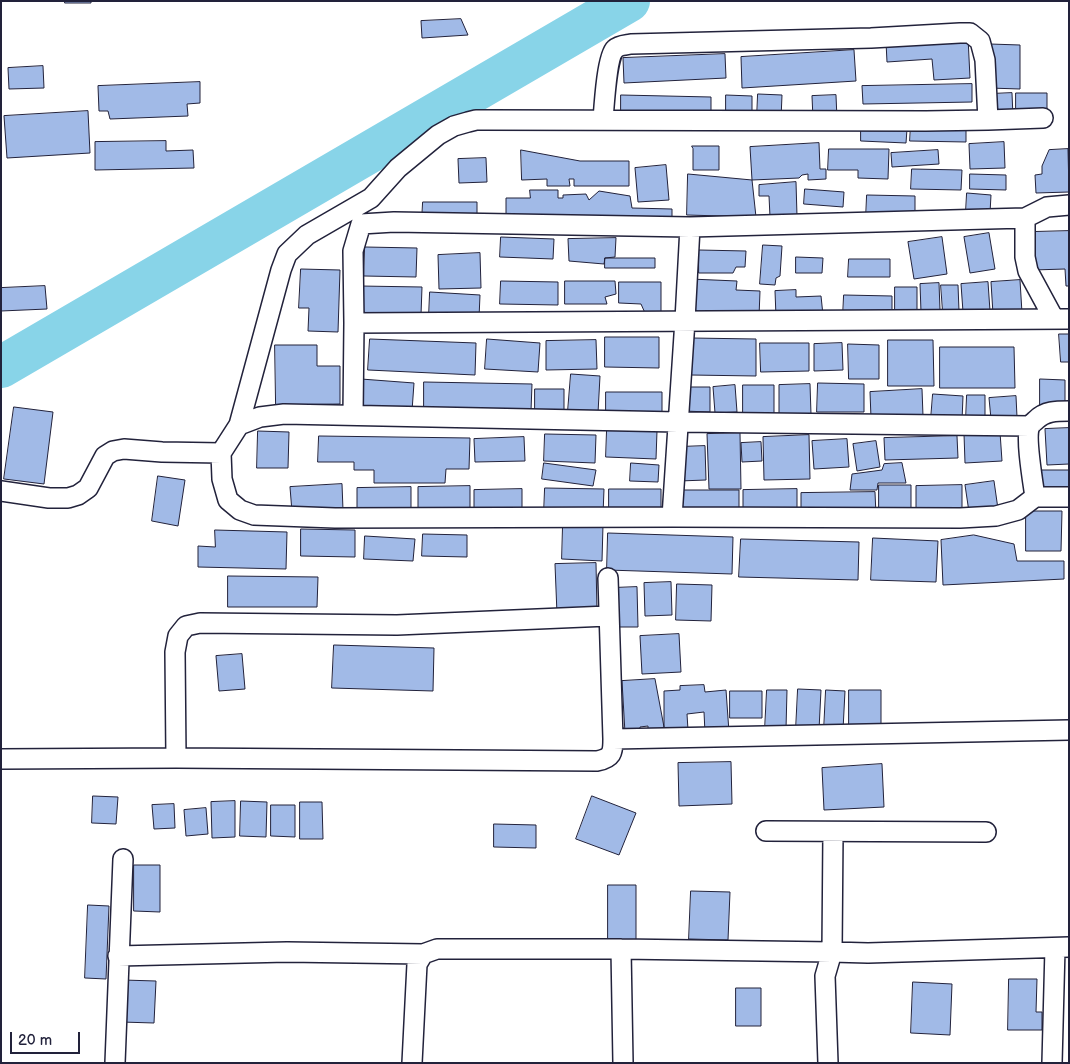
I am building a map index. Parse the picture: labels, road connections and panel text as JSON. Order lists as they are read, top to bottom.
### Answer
{
  "scale_bar": "20 m"
}
